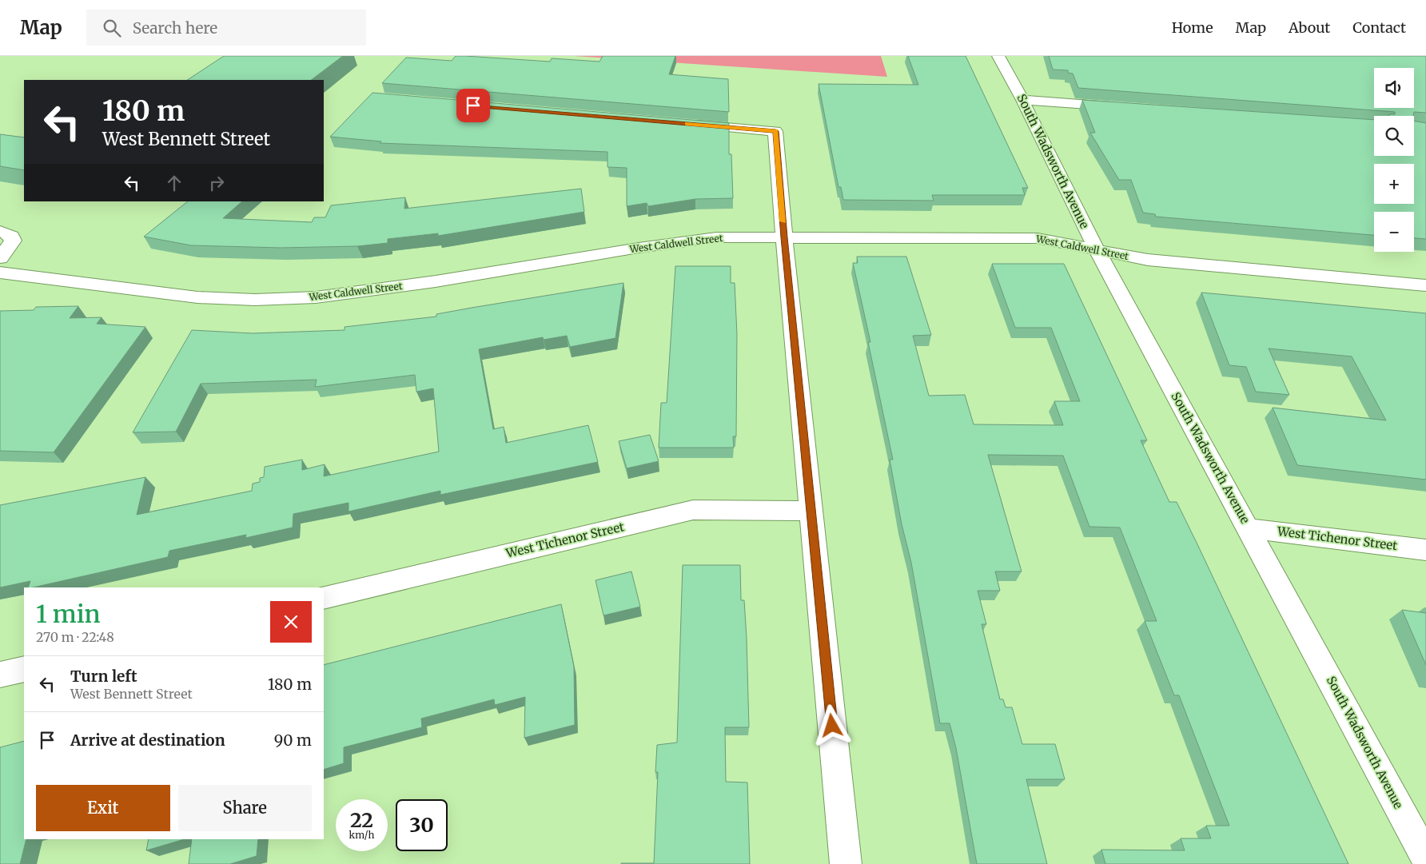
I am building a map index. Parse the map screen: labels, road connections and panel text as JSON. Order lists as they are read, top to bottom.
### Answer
{
  "streets": {
    "street": ["South Wadsworth Avenue", "West Caldwell Street", "West Tichenor Street"]
  },
  "crossings": [
    ["South Wadsworth Avenue", "West Caldwell Street"],
    ["South Wadsworth Avenue", "West Tichenor Street"]
  ],
  "page": {
    "header": "Map",
    "search": "Search here",
    "nav": [
      "Home",
      "Map",
      "About",
      "Contact"
    ],
    "map_buttons": ["+", "−"],
    "turn": ["180 m", "West Bennett Street"],
    "heading": ["1 min", "270 m · 22:48"],
    "list": [
      {
        "name": "Turn left",
        "note": "West Bennett Street",
        "value": "180 m"
      },
      {
        "name": "Arrive at destination",
        "value": "90 m"
      }
    ],
    "buttons": ["Exit", "Share"],
    "speed": "22 km/h",
    "limit": "30"
  }
}
